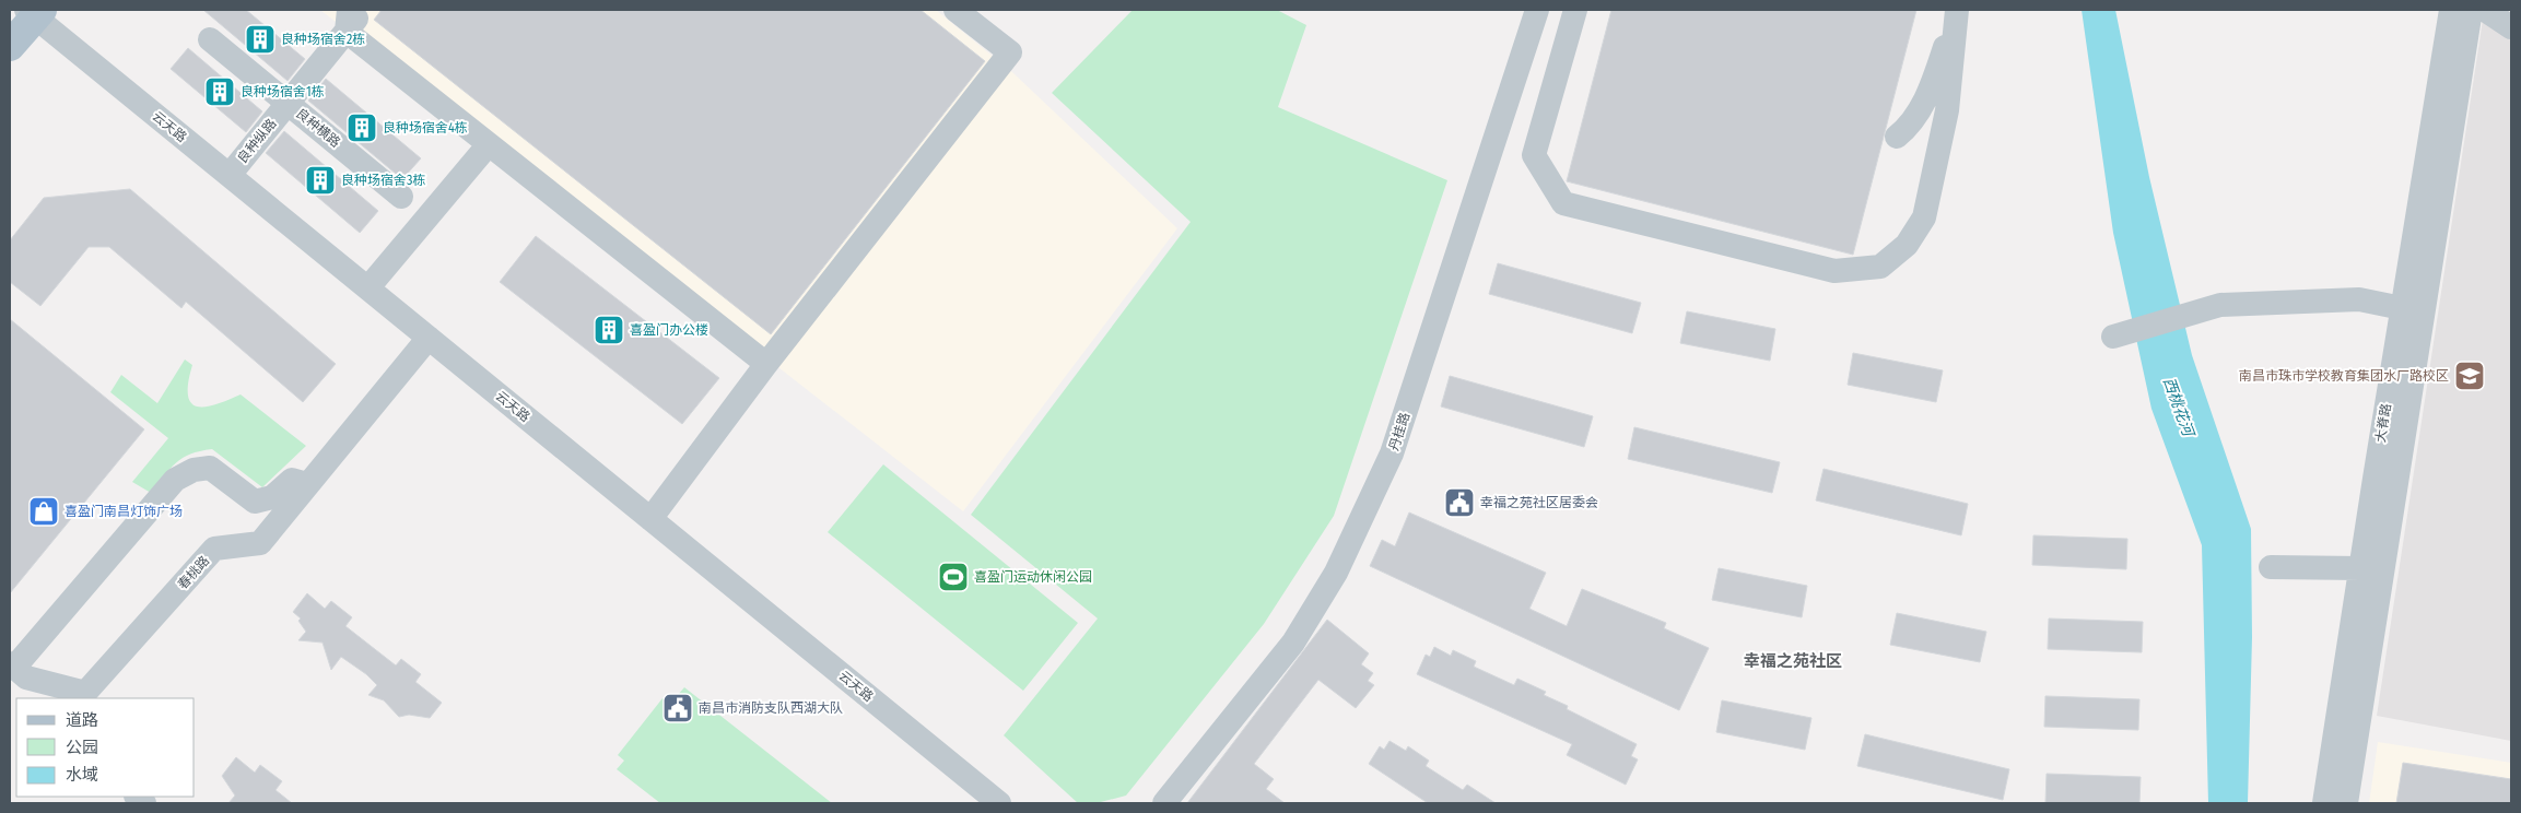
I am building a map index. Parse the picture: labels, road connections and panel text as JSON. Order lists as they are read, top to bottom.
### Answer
{
  "streets": {
    "street": [
      "云天路",
      "良种横路",
      "良种纵路",
      "大脊路",
      "丹桂路",
      "春桃路"
    ]
  },
  "crossings": [
    ["云天路", "良种纵路"],
    ["云天路", "春桃路"],
    ["良种横路", "良种纵路"]
  ],
  "districts": ["幸福之苑社区"],
  "water": ["西桃花河"],
  "places": {
    "building": [
      "良种场宿舍2栋",
      "良种场宿舍1栋",
      "良种场宿舍4栋",
      "良种场宿舍3栋",
      "喜盈门办公楼"
    ],
    "school or university": ["南昌市珠市学校教育集团水厂路校区"],
    "public building": ["幸福之苑社区居委会", "南昌市消防支队西湖大队"],
    "shop": ["喜盈门南昌灯饰广场"],
    "sports": ["喜盈门运动休闲公园"]
  },
  "legend": ["道路", "公园", "水域"]
}
